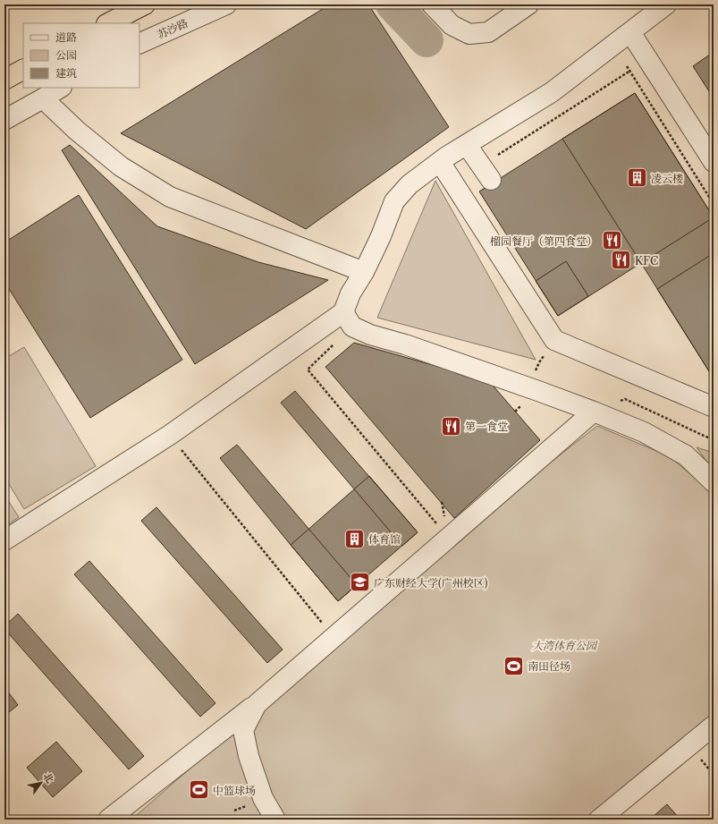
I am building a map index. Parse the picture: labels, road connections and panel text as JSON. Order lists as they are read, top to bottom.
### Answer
{
  "streets": {
    "street": ["苏沙路"]
  },
  "parks": ["大湾体育公园"],
  "places": {
    "building": ["凌云楼", "体育馆"],
    "restaurant": ["榴园餐厅（第四食堂）", "KFC", "第一食堂"],
    "school or university": ["广东财经大学(广州校区)"],
    "sports": ["南田径场", "中篮球场"]
  },
  "legend": ["道路", "公园", "建筑"],
  "north": "top right"
}
